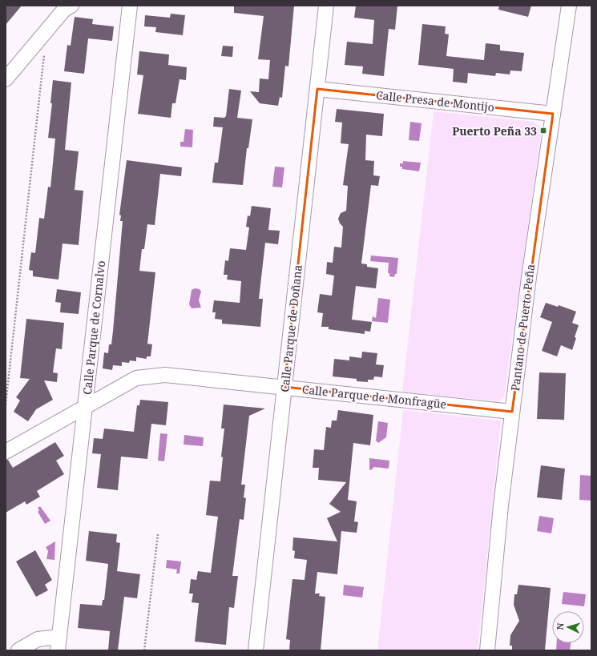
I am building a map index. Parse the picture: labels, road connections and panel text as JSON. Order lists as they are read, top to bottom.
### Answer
{
  "streets": {
    "street": [
      "Calle Presa de Montijo",
      "Calle Parque de Cornalvo",
      "Pantano de Puerto Peña",
      "Calle Parque de Doñana",
      "Calle Parque de Monfragüe"
    ]
  },
  "crossings": [
    ["Calle Presa de Montijo", "Pantano de Puerto Peña"],
    ["Calle Presa de Montijo", "Calle Parque de Doñana"],
    ["Calle Parque de Cornalvo", "Calle Parque de Monfragüe"],
    ["Pantano de Puerto Peña", "Calle Parque de Monfragüe"],
    ["Calle Parque de Doñana", "Calle Parque de Monfragüe"]
  ],
  "places": {
    "transit": ["Puerto Peña 33"]
  },
  "north": "left"
}
